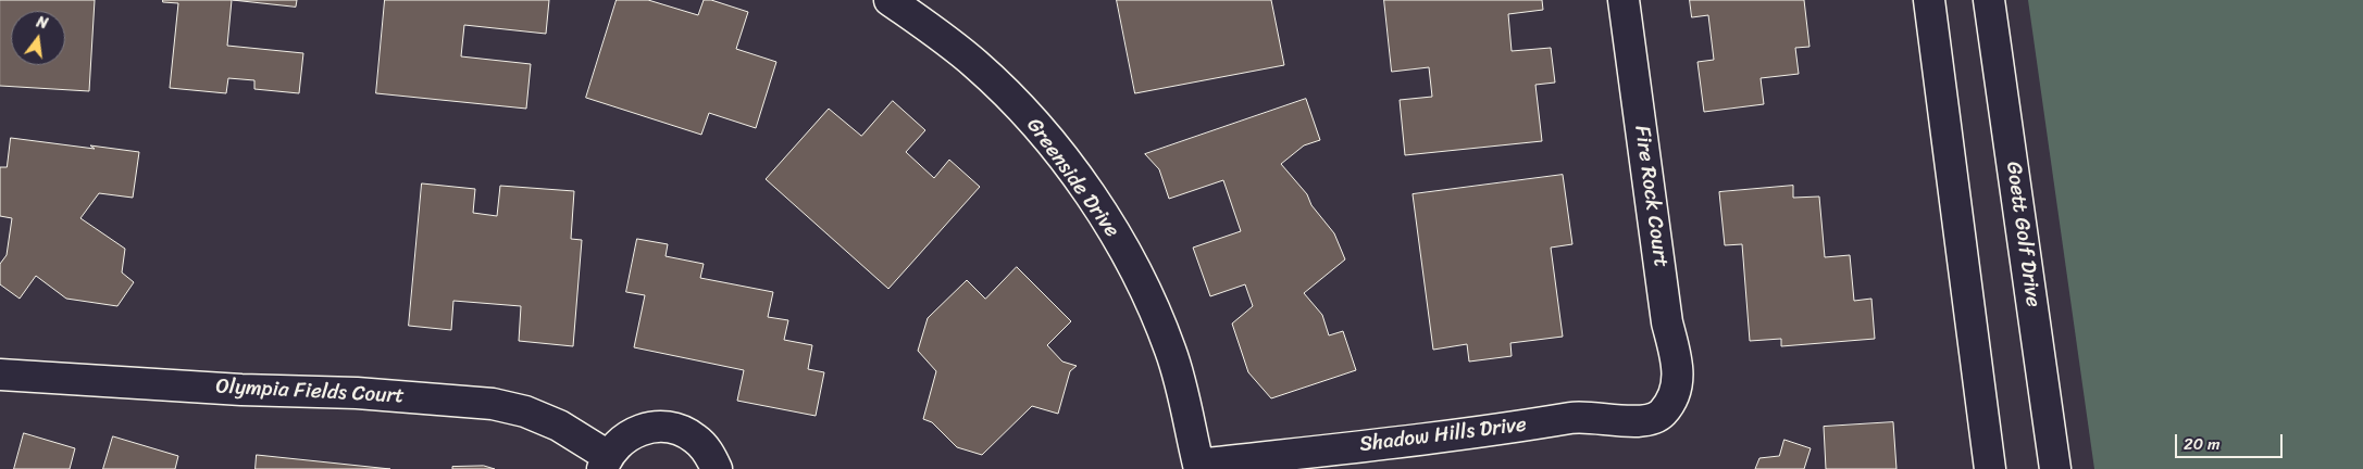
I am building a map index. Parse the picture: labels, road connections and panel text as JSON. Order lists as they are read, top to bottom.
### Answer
{
  "streets": {
    "street": [
      "Greenside Drive",
      "Fire Rock Court",
      "Goett Golf Drive",
      "Olympia Fields Court",
      "Shadow Hills Drive"
    ]
  },
  "crossings": [
    ["Greenside Drive", "Shadow Hills Drive"],
    ["Fire Rock Court", "Shadow Hills Drive"]
  ],
  "scale_bar": "20 m",
  "north": "top"
}
